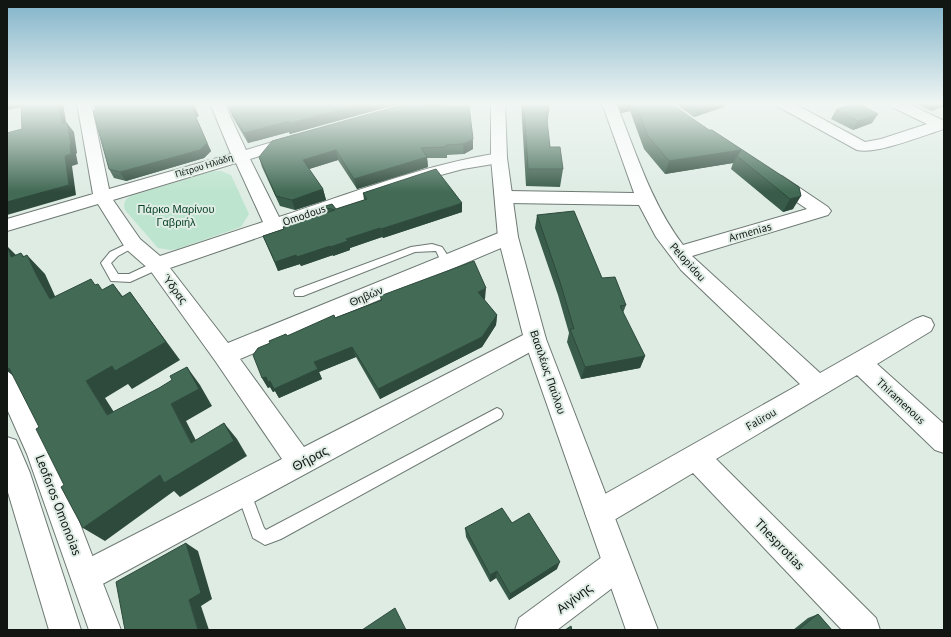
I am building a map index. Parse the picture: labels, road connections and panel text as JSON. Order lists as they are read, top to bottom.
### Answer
{
  "streets": {
    "street": [
      "Πέτρου Ηλιάδη",
      "Omodous",
      "Armenias",
      "Pelopidou",
      "Ύδρας",
      "Θηβών",
      "Βασιλέως Παύλου",
      "Thiramenous",
      "Falirou",
      "Θήρας",
      "Leoforos Omonoias",
      "Thesprotias",
      "Αιγίνης"
    ]
  },
  "crossings": [
    ["Πέτρου Ηλιάδη", "Ύδρας"],
    ["Omodous", "Ύδρας"],
    ["Omodous", "Βασιλέως Παύλου"],
    ["Armenias", "Pelopidou"],
    ["Pelopidou", "Falirou"],
    ["Ύδρας", "Θηβών"],
    ["Ύδρας", "Θήρας"],
    ["Θηβών", "Βασιλέως Παύλου"],
    ["Βασιλέως Παύλου", "Falirou"],
    ["Βασιλέως Παύλου", "Θήρας"],
    ["Βασιλέως Παύλου", "Αιγίνης"],
    ["Thiramenous", "Falirou"],
    ["Falirou", "Thesprotias"],
    ["Θήρας", "Leoforos Omonoias"]
  ],
  "parks": ["Πάρκο Μαρίνου Γαβριήλ"]
}
